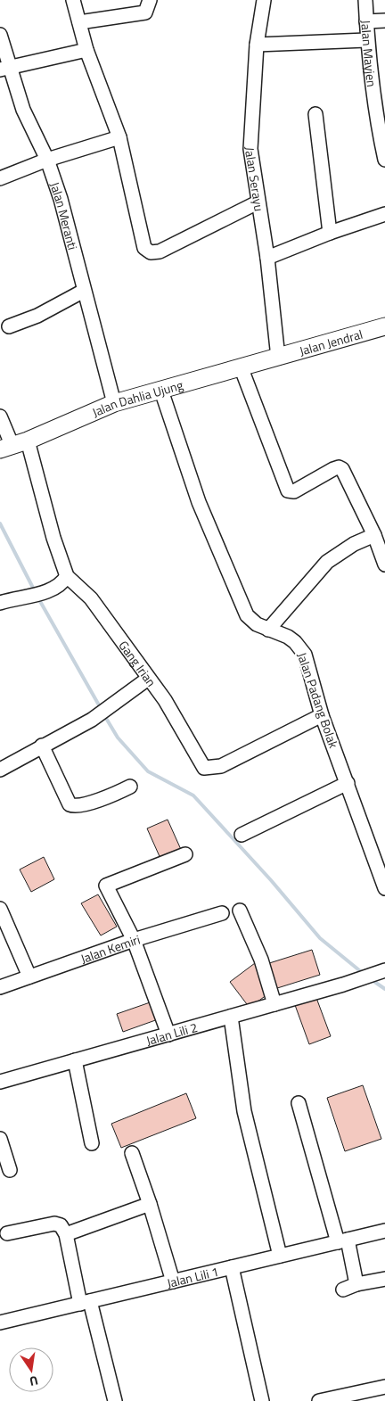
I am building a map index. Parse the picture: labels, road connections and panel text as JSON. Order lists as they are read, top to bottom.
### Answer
{
  "streets": {
    "main road": ["Jalan Jendral", "Jalan Dahlia Ujung"],
    "street": [
      "Jalan Mayjen",
      "Jalan Serayu",
      "Jalan Meranti",
      "Gang Irian",
      "Jalan Padang Bolak",
      "Jalan Kemiri",
      "Jalan Lili 2",
      "Jalan Lili 1"
    ]
  },
  "crossings": [
    ["Jalan Serayu", "Jalan Jendral"],
    ["Jalan Serayu", "Jalan Dahlia Ujung"],
    ["Jalan Meranti", "Jalan Dahlia Ujung"],
    ["Jalan Jendral", "Jalan Dahlia Ujung"],
    ["Jalan Dahlia Ujung", "Gang Irian"],
    ["Jalan Dahlia Ujung", "Jalan Padang Bolak"],
    ["Gang Irian", "Jalan Padang Bolak"]
  ],
  "north": "bottom"
}
